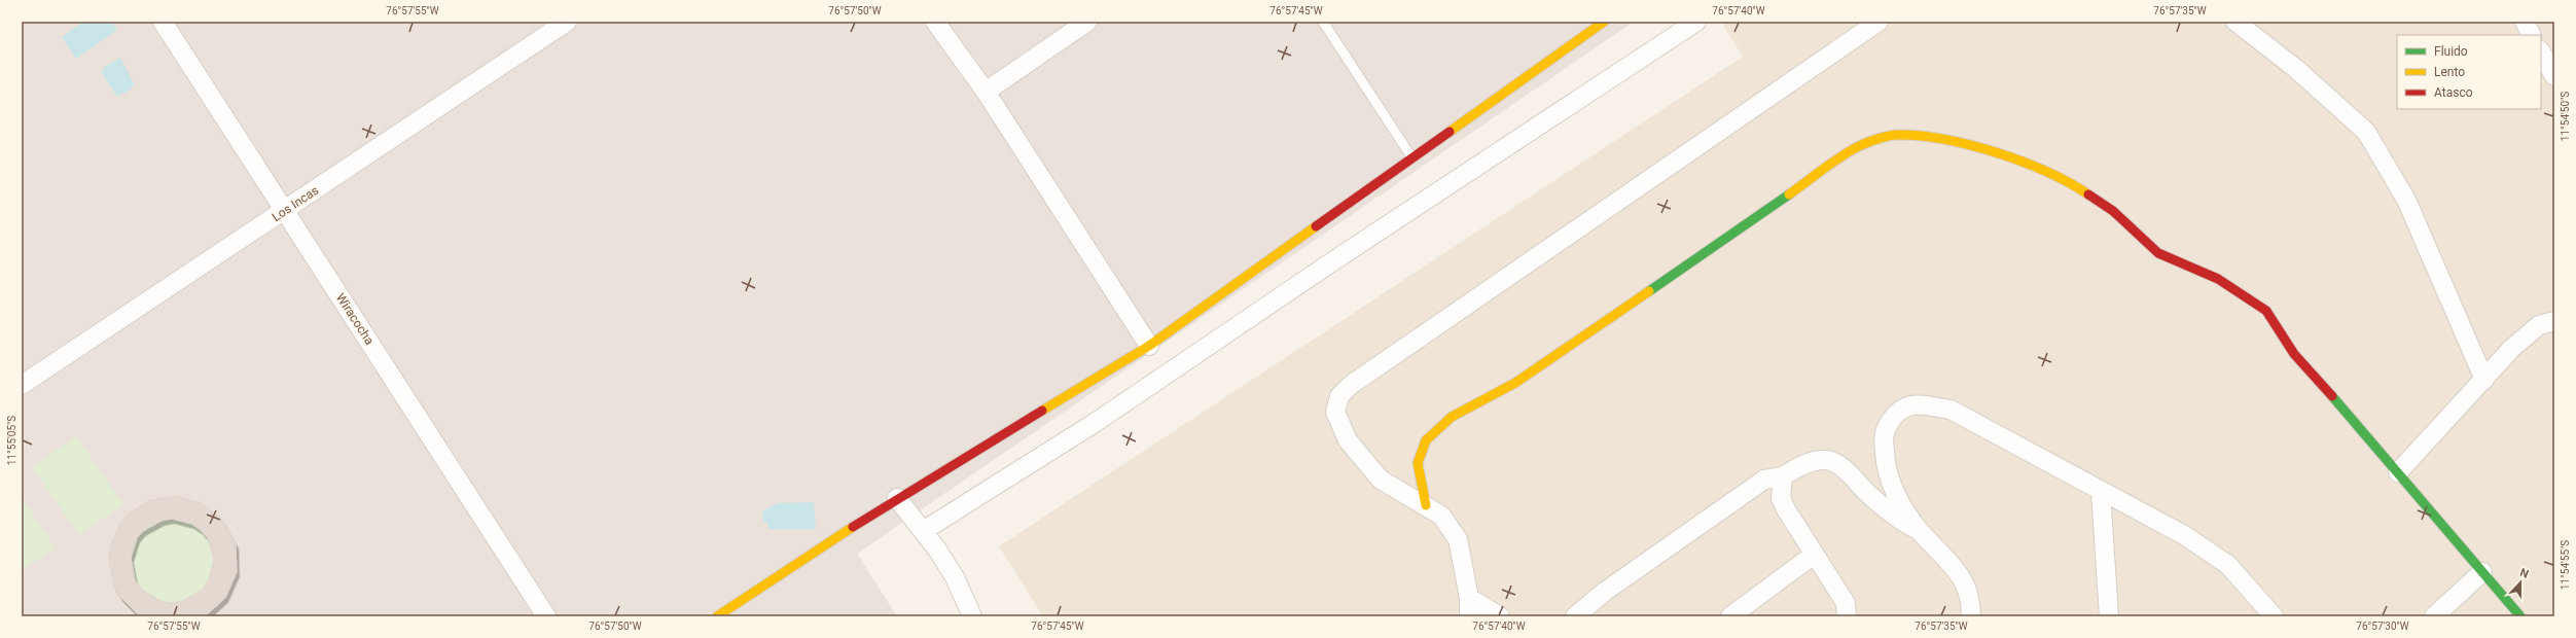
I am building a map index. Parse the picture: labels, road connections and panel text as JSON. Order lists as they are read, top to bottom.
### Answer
{
  "streets": {
    "street": ["Los Incas", "Wiracocha"]
  },
  "crossings": [
    ["Los Incas", "Wiracocha"]
  ],
  "legend": ["Fluido", "Lento", "Atasco"],
  "north": "top",
  "coordinates": [
    "76°57'55\"W",
    "76°57'50\"W",
    "76°57'45\"W",
    "76°57'40\"W",
    "76°57'35\"W",
    "11°54'50\"S",
    "11°55'05\"S",
    "11°54'55\"S",
    "76°57'30\"W"
  ]
}
